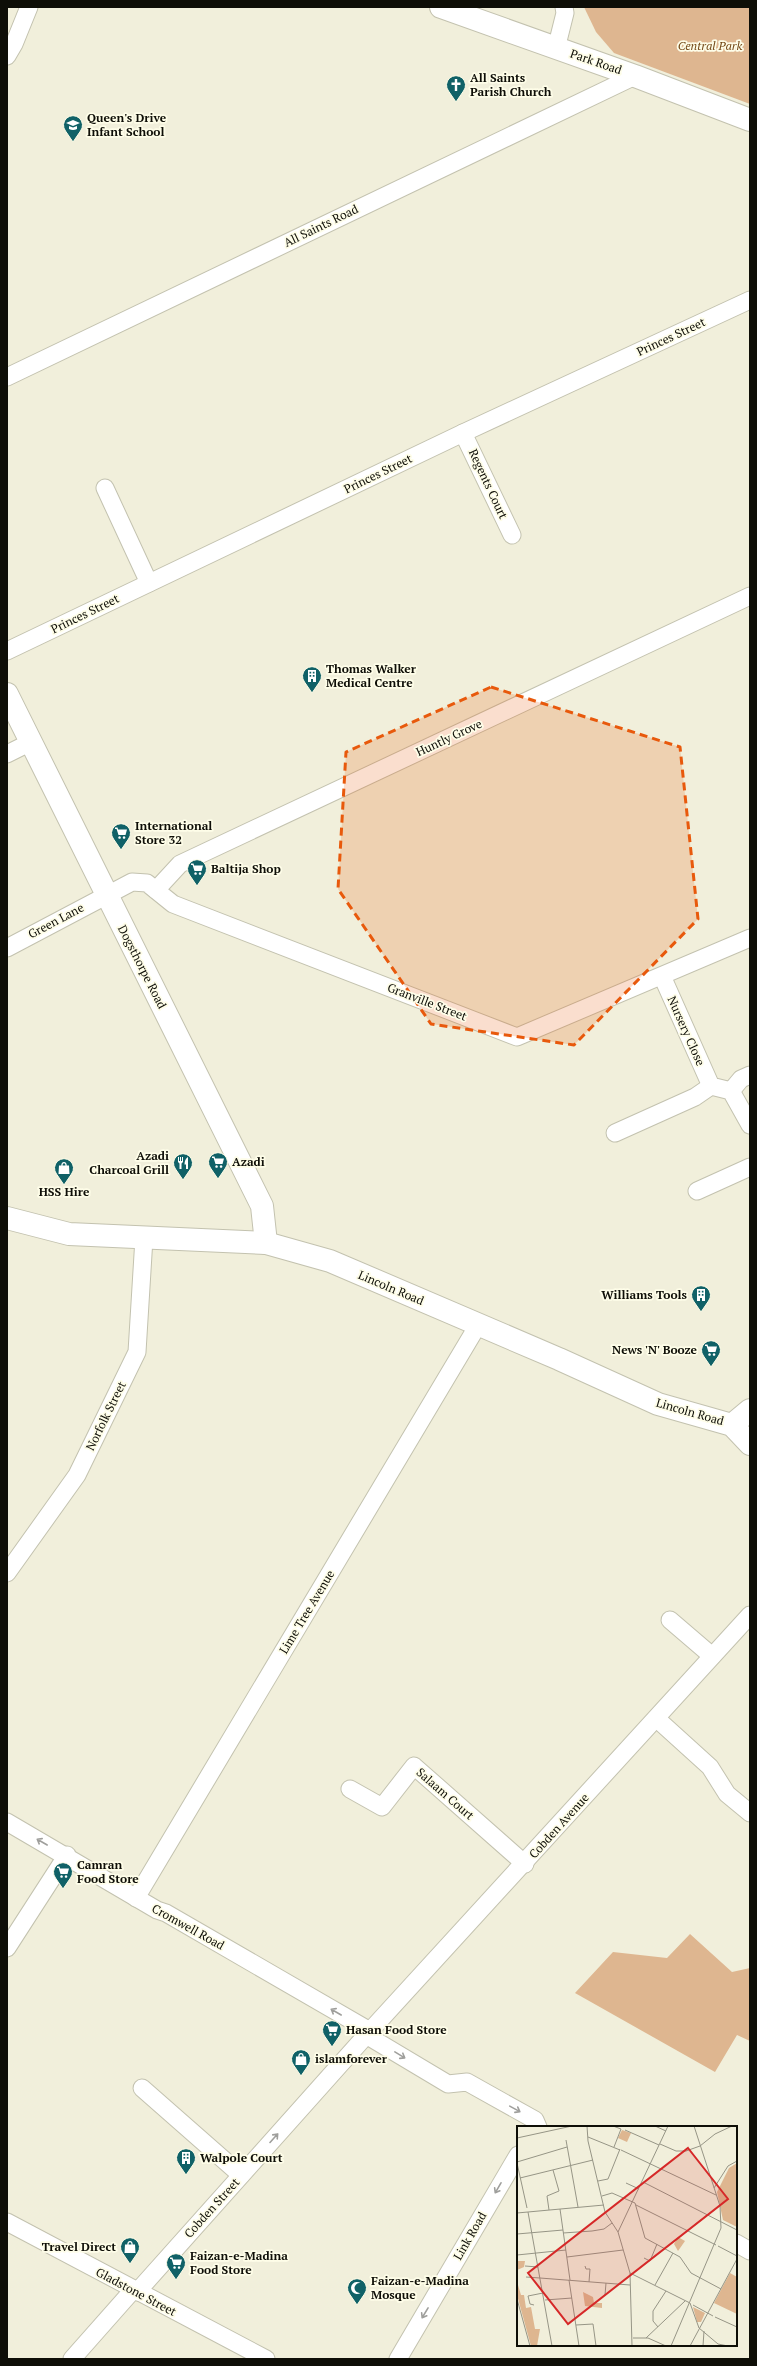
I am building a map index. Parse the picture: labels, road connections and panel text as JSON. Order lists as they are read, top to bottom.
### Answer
{
  "streets": {
    "street": [
      "Park Road",
      "All Saints Road",
      "Princes Street",
      "Regents Court",
      "Huntly Grove",
      "Green Lane",
      "Dogsthorpe Road",
      "Granville Street",
      "Nursery Close",
      "Lincoln Road",
      "Norfolk Street",
      "Lime Tree Avenue",
      "Salaam Court",
      "Cobden Avenue",
      "Cromwell Road",
      "Cobden Street",
      "Link Road",
      "Gladstone Street"
    ]
  },
  "crossings": [
    ["Park Road", "All Saints Road"],
    ["Princes Street", "Regents Court"],
    ["Huntly Grove", "Granville Street"],
    ["Green Lane", "Dogsthorpe Road"],
    ["Green Lane", "Granville Street"],
    ["Dogsthorpe Road", "Granville Street"],
    ["Dogsthorpe Road", "Lincoln Road"],
    ["Granville Street", "Nursery Close"],
    ["Lincoln Road", "Norfolk Street"],
    ["Lincoln Road", "Lime Tree Avenue"],
    ["Lime Tree Avenue", "Cromwell Road"],
    ["Salaam Court", "Cobden Avenue"],
    ["Cobden Avenue", "Cromwell Road"],
    ["Cobden Avenue", "Cobden Street"],
    ["Cromwell Road", "Cobden Street"],
    ["Cobden Street", "Gladstone Street"]
  ],
  "one_way": ["Cobden Street", "Link Road"],
  "parks": ["Central Park"],
  "places": {
    "church": ["All Saints Parish Church"],
    "school or university": ["Queen's Drive Infant School"],
    "building": ["Thomas Walker Medical Centre", "Williams Tools", "Walpole Court"],
    "supermarket": [
      "International Store 32",
      "Baltija Shop",
      "Azadi",
      "News 'N' Booze",
      "Camran Food Store",
      "Hasan Food Store",
      "Faizan-e-Madina Food Store"
    ],
    "restaurant": ["Azadi Charcoal Grill"],
    "shop": ["HSS Hire", "islamforever", "Travel Direct"],
    "mosque": ["Faizan-e-Madina Mosque"]
  }
}
